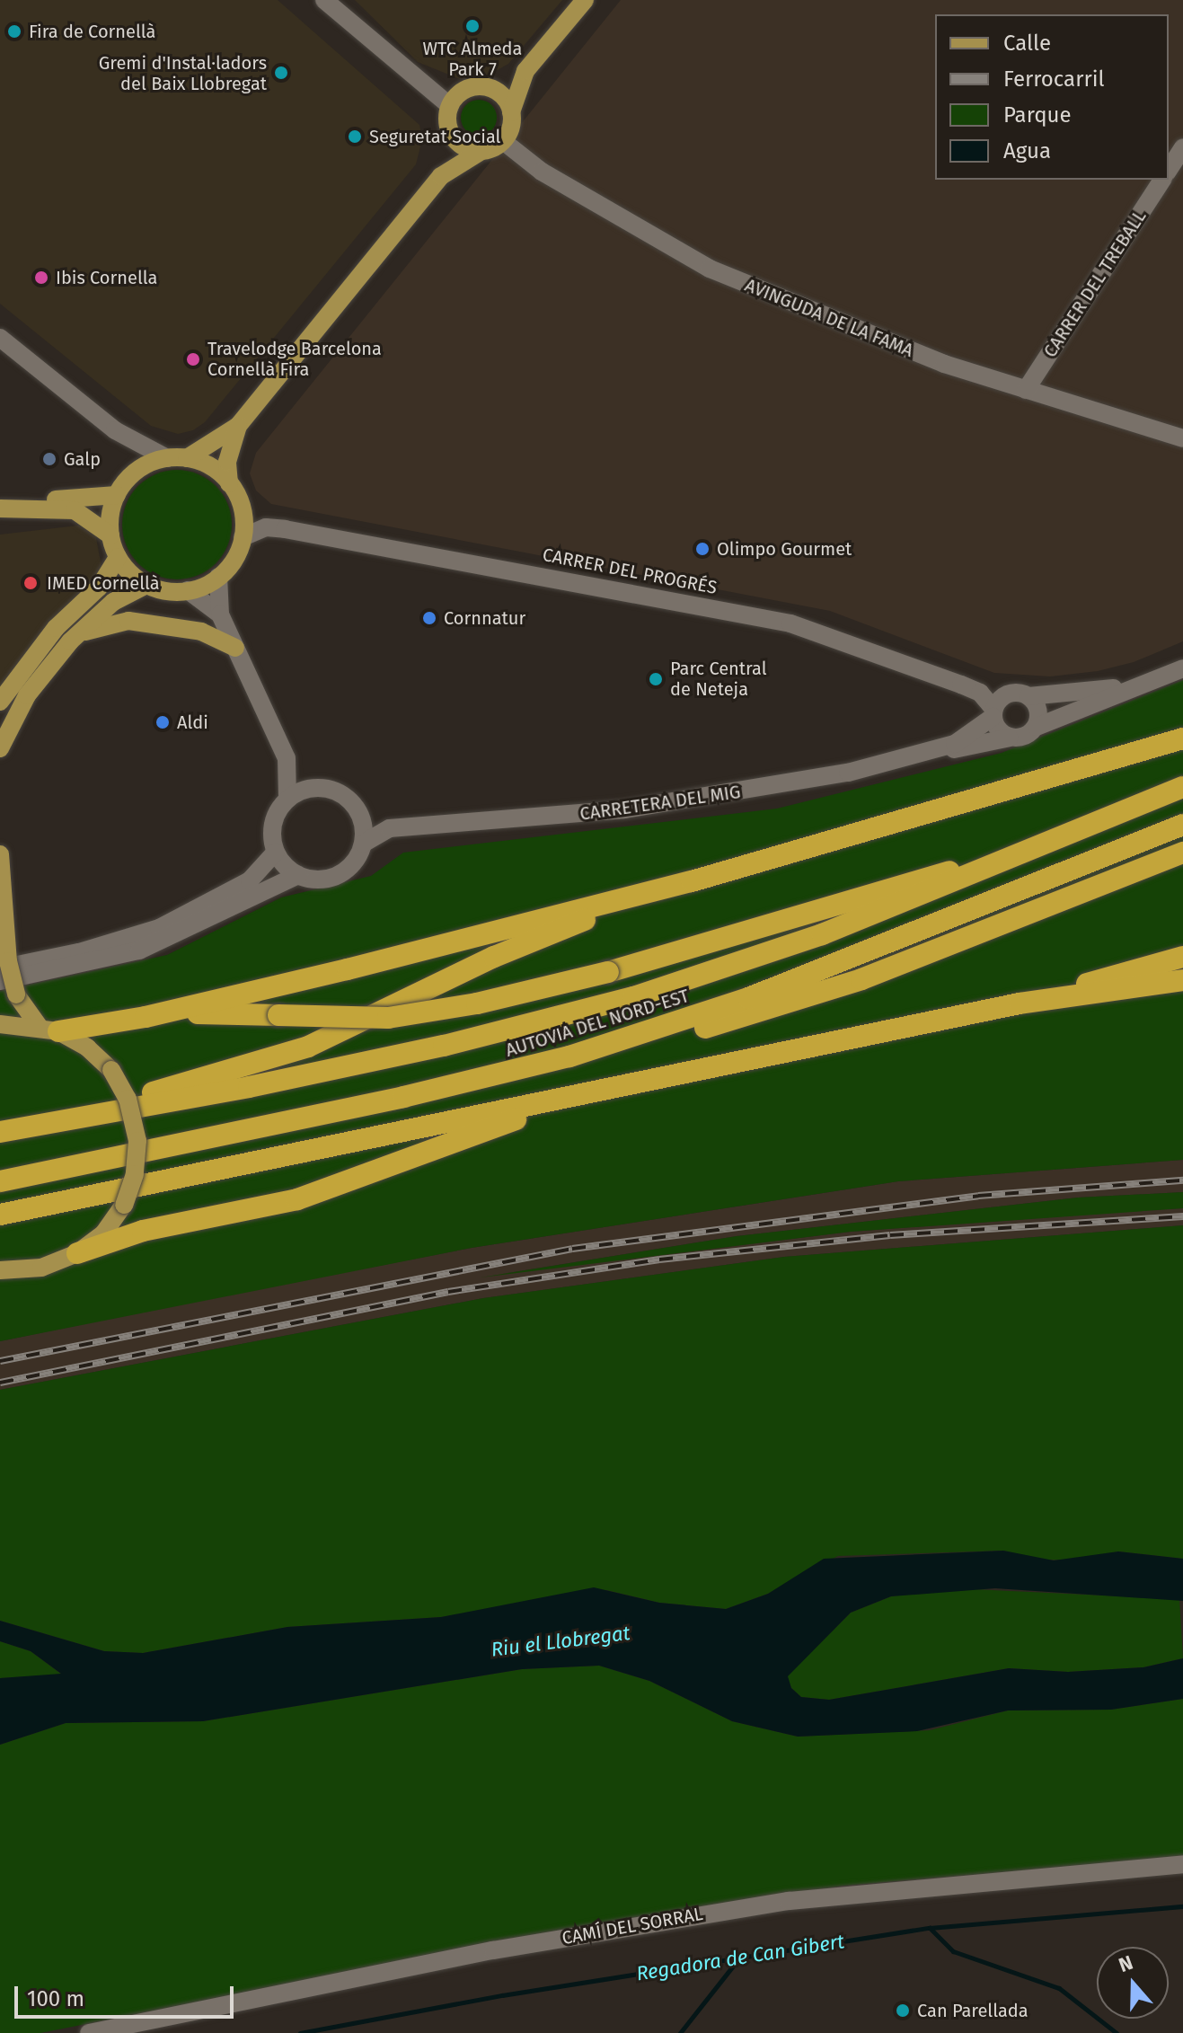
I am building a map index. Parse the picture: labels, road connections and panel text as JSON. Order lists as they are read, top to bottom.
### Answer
{
  "streets": {
    "highway": ["AUTOVIA DEL NORD-EST"],
    "street": [
      "CARRER DEL TREBALL",
      "AVINGUDA DE LA FAMA",
      "CARRER DEL PROGRÉS",
      "CARRETERA DEL MIG",
      "CAMÍ DEL SORRAL"
    ]
  },
  "crossings": [
    ["CARRER DEL TREBALL", "AVINGUDA DE LA FAMA"],
    ["CARRER DEL PROGRÉS", "CARRETERA DEL MIG"]
  ],
  "water": ["Riu el Llobregat", "Regadora de Can Gibert"],
  "places": [
    "WTC Almeda Park 7",
    "Fira de Cornellà",
    "Gremi d'Instal·ladors del Baix Llobregat",
    "Seguretat Social",
    "Ibis Cornella",
    "Travelodge Barcelona Cornellà Fira",
    "Galp",
    "Olimpo Gourmet",
    "IMED Cornellà",
    "Cornnatur",
    "Parc Central de Neteja",
    "Aldi",
    "Can Parellada"
  ],
  "legend": [
    "Calle",
    "Ferrocarril",
    "Parque",
    "Agua"
  ],
  "scale_bar": "100 m",
  "north": "top"
}
